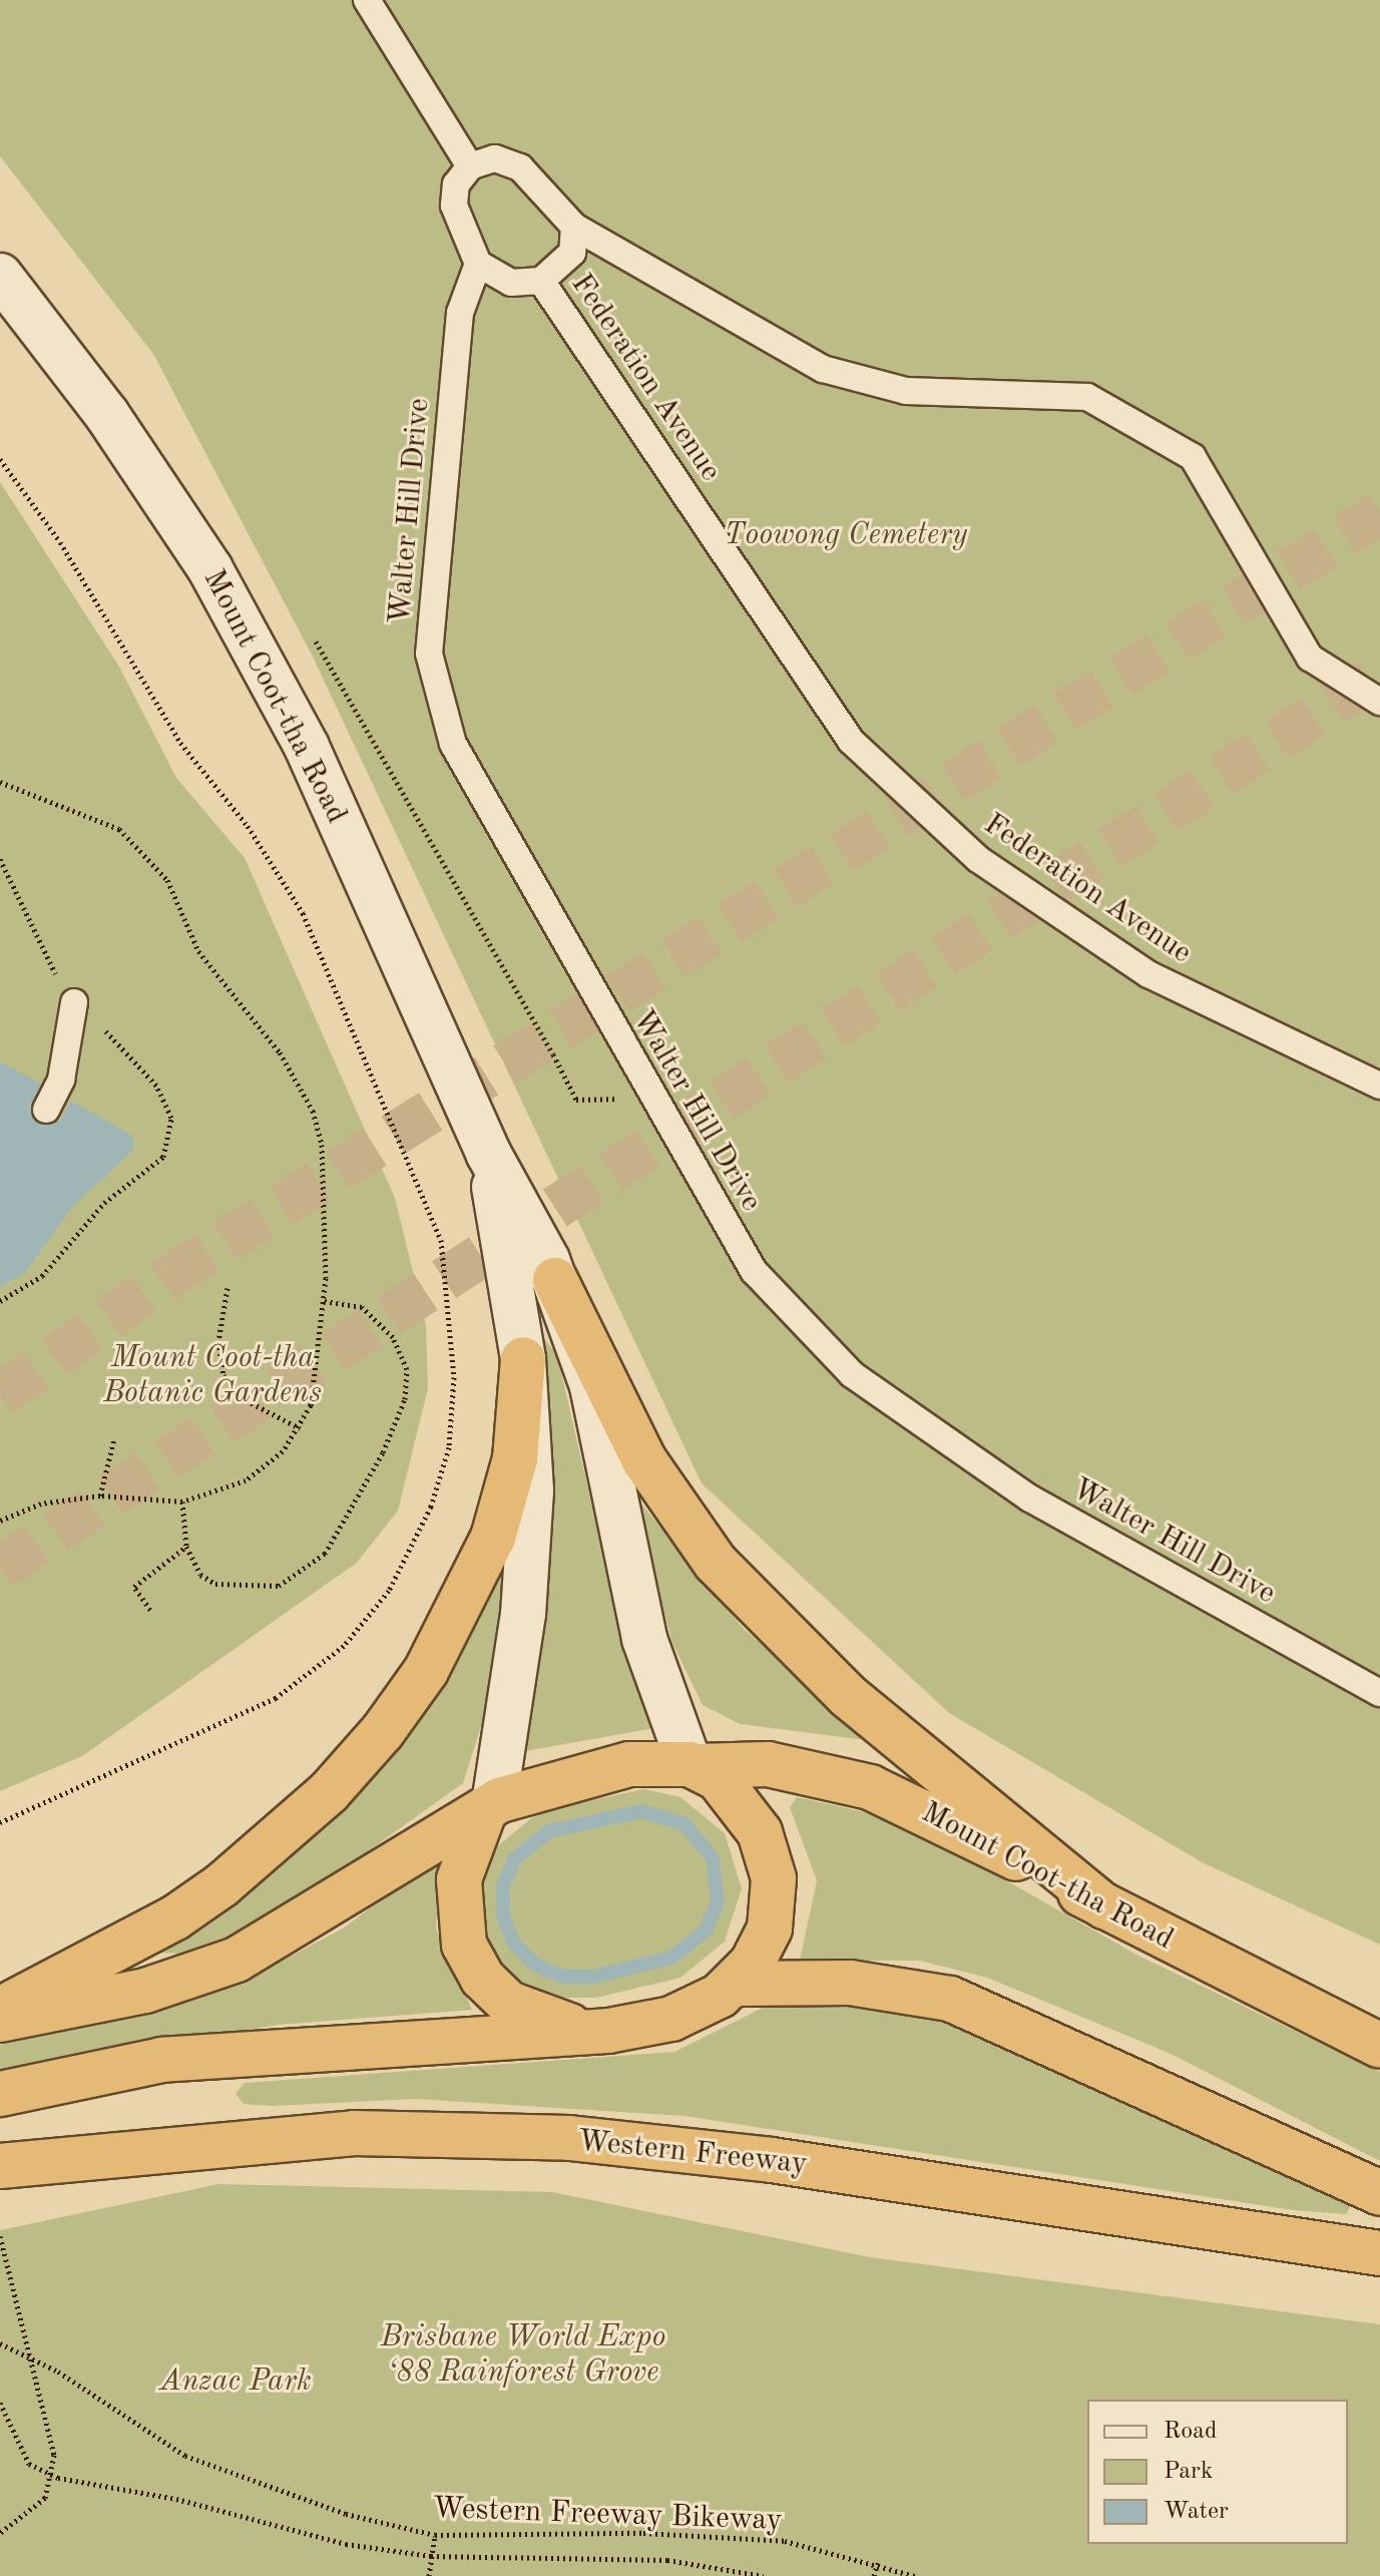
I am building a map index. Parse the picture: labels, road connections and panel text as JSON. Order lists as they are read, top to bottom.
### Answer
{
  "streets": {
    "highway": ["Mount Coot-tha Road", "Western Freeway"],
    "lane": ["Federation Avenue", "Walter Hill Drive"],
    "path": ["Western Freeway Bikeway"]
  },
  "crossings": [
    ["Federation Avenue", "Walter Hill Drive"]
  ],
  "parks": [
    "Toowong Cemetery",
    "Mount Coot-tha Botanic Gardens",
    "Brisbane World Expo ‘88 Rainforest Grove",
    "Anzac Park"
  ],
  "legend": ["Road", "Park", "Water"]
}
